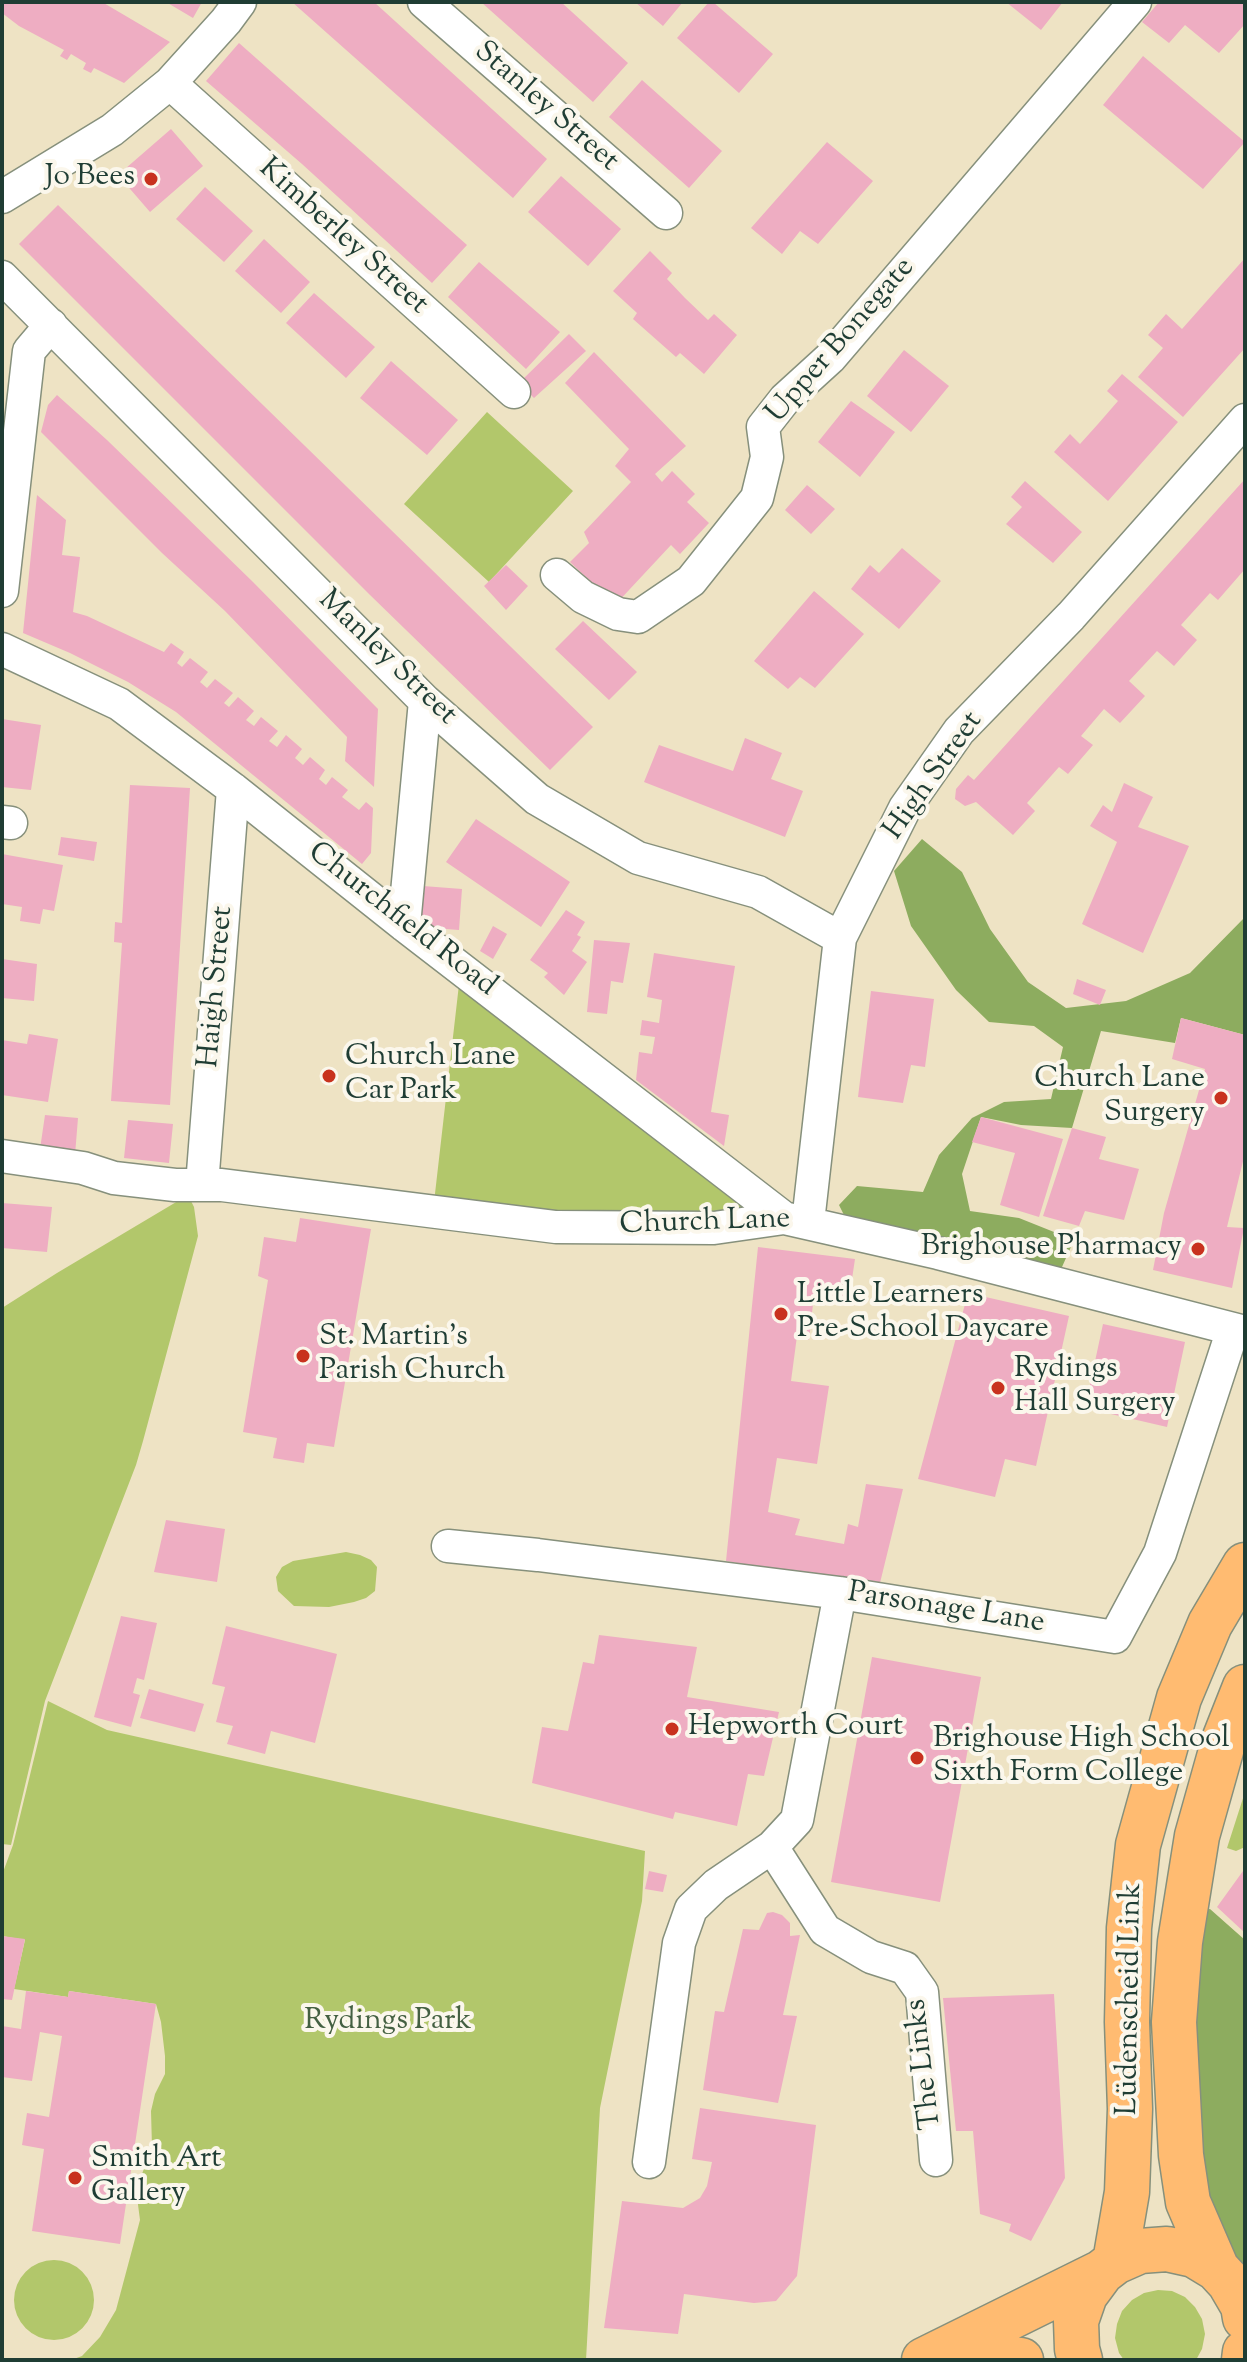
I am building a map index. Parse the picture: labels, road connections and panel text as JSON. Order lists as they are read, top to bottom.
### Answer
{
  "streets": {
    "main road": ["Lüdenscheid Link"],
    "street": [
      "Stanley Street",
      "Kimberley Street",
      "Upper Bonegate",
      "Manley Street",
      "High Street",
      "Churchfield Road",
      "Haigh Street",
      "Church Lane",
      "Parsonage Lane",
      "The Links"
    ]
  },
  "crossings": [
    ["Manley Street", "High Street"],
    ["High Street", "Churchfield Road"],
    ["High Street", "Church Lane"],
    ["Churchfield Road", "Haigh Street"],
    ["Churchfield Road", "Church Lane"],
    ["Haigh Street", "Church Lane"],
    ["Church Lane", "Parsonage Lane"]
  ],
  "parks": ["Rydings Park"],
  "places": [
    "Jo Bees",
    "Church Lane Car Park",
    "Church Lane Surgery",
    "Brighouse Pharmacy",
    "Little Learners Pre-School Daycare",
    "St. Martin's Parish Church",
    "Rydings Hall Surgery",
    "Hepworth Court",
    "Brighouse High School Sixth Form College",
    "Smith Art Gallery"
  ]
}
